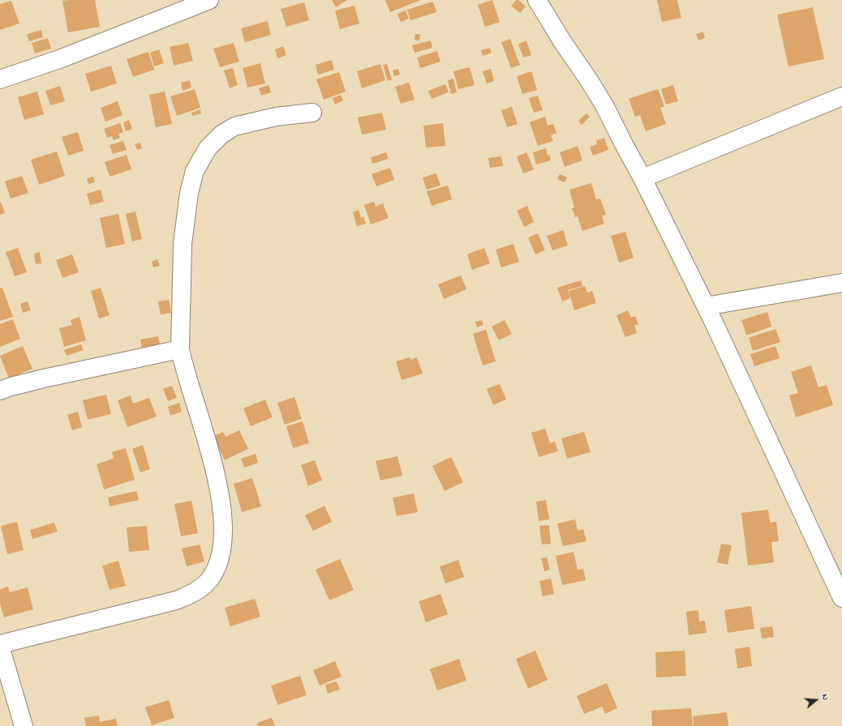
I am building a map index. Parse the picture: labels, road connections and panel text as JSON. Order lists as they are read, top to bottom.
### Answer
{
  "north": "right"
}
